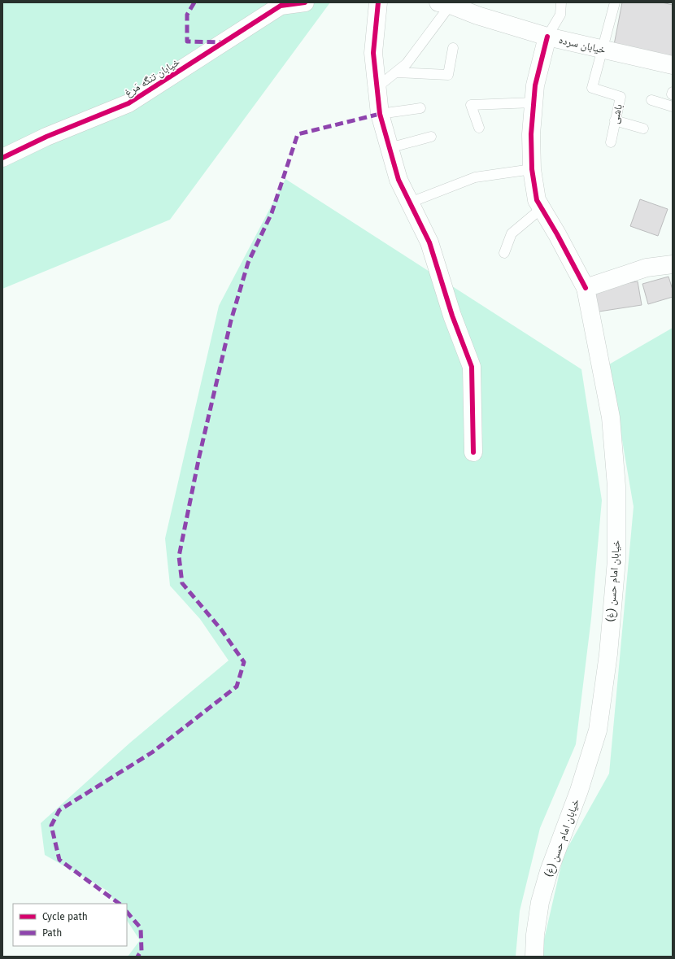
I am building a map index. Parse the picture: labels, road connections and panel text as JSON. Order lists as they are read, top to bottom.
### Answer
{
  "streets": {
    "street": ["خیابان سرده", "خیابان تنگه مَرغ", "خیابان امام حسن (غ)"],
    "lane": ["باشی"]
  },
  "crossings": [
    ["خیابان سرده", "باشی"],
    ["خیابان سرده", "خیابان امام حسن (غ)"]
  ],
  "legend": ["Cycle path", "Path"]
}
